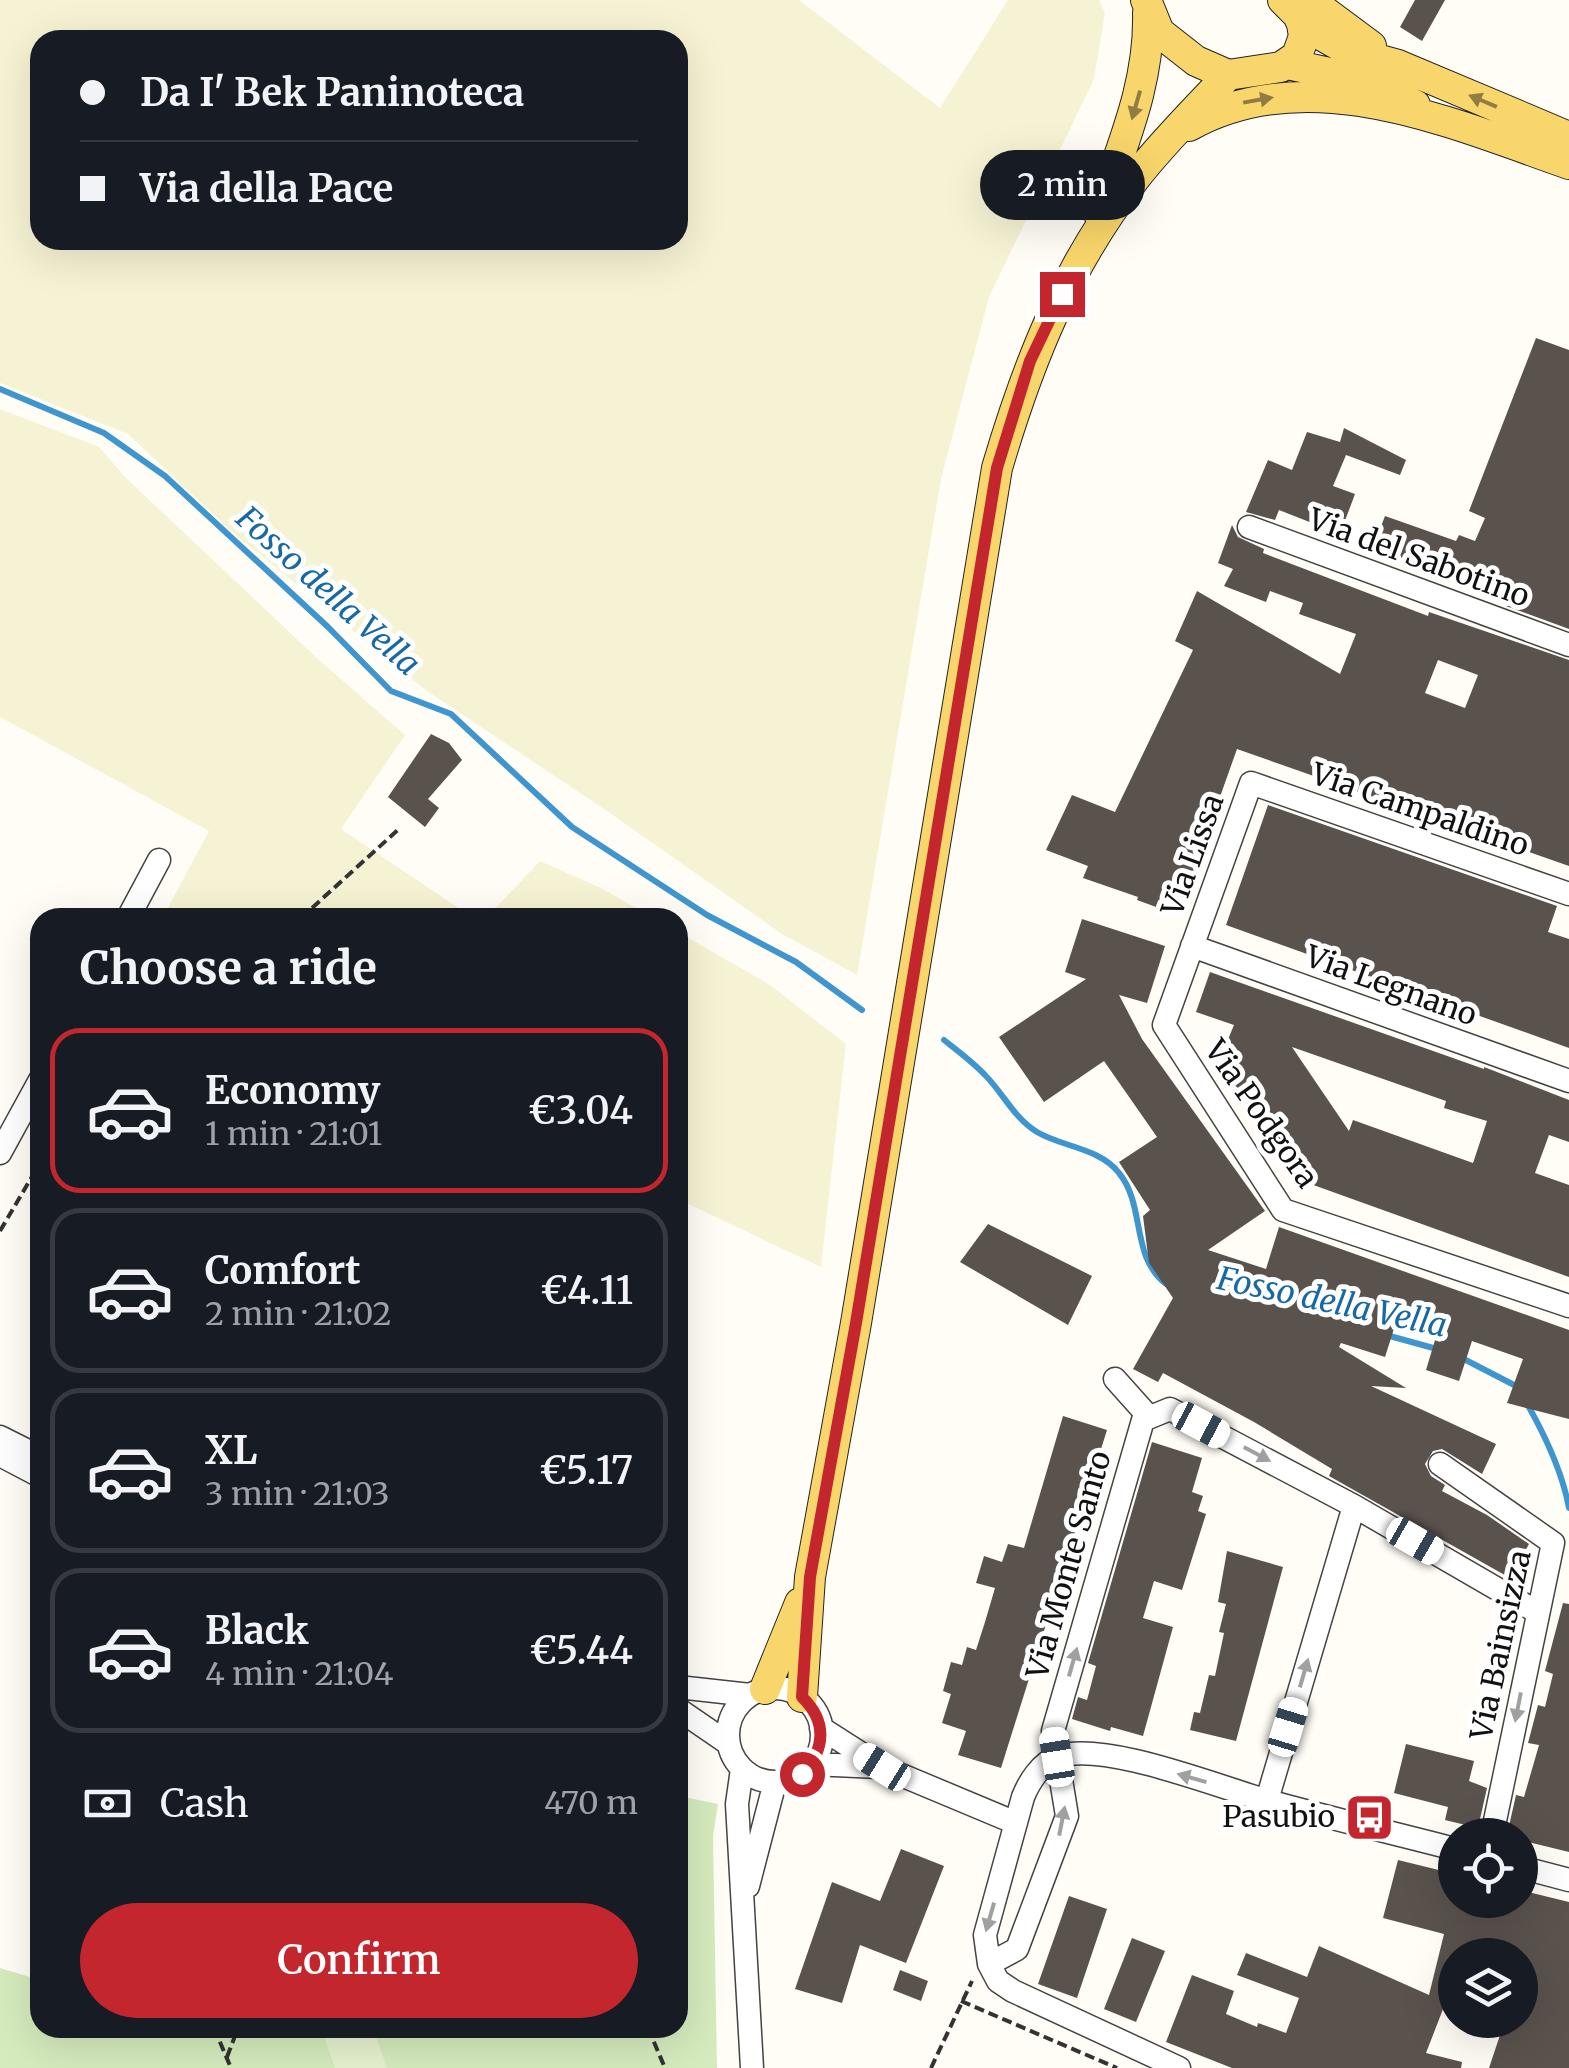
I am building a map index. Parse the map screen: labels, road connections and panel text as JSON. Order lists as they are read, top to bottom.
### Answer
{
  "streets": {
    "street": [
      "Via del Sabotino",
      "Via Campaldino",
      "Via Lissa",
      "Via Legnano",
      "Via Podgora",
      "Via Monte Santo",
      "Via Bainsizza"
    ]
  },
  "crossings": [
    ["Via Campaldino", "Via Lissa"],
    ["Via Lissa", "Via Legnano"],
    ["Via Lissa", "Via Podgora"],
    ["Via Legnano", "Via Podgora"]
  ],
  "one_way": ["Via Bainsizza"],
  "water": ["Fosso della Vella"],
  "places": {
    "bus stop": ["Pasubio"]
  },
  "page": {
    "banner": ["Da I' Bek Paninoteca", "Via della Pace"],
    "bubble": "2 min",
    "heading": "Choose a ride",
    "list": [
      {
        "name": "Economy",
        "note": "1 min · 21:01",
        "value": "€3.04"
      },
      {
        "name": "Comfort",
        "note": "2 min · 21:02",
        "value": "€4.11"
      },
      {
        "name": "XL",
        "note": "3 min · 21:03",
        "value": "€5.17"
      },
      {
        "name": "Black",
        "note": "4 min · 21:04",
        "value": "€5.44"
      }
    ],
    "pay": ["Cash", "470 m"],
    "buttons": "Confirm"
  }
}
